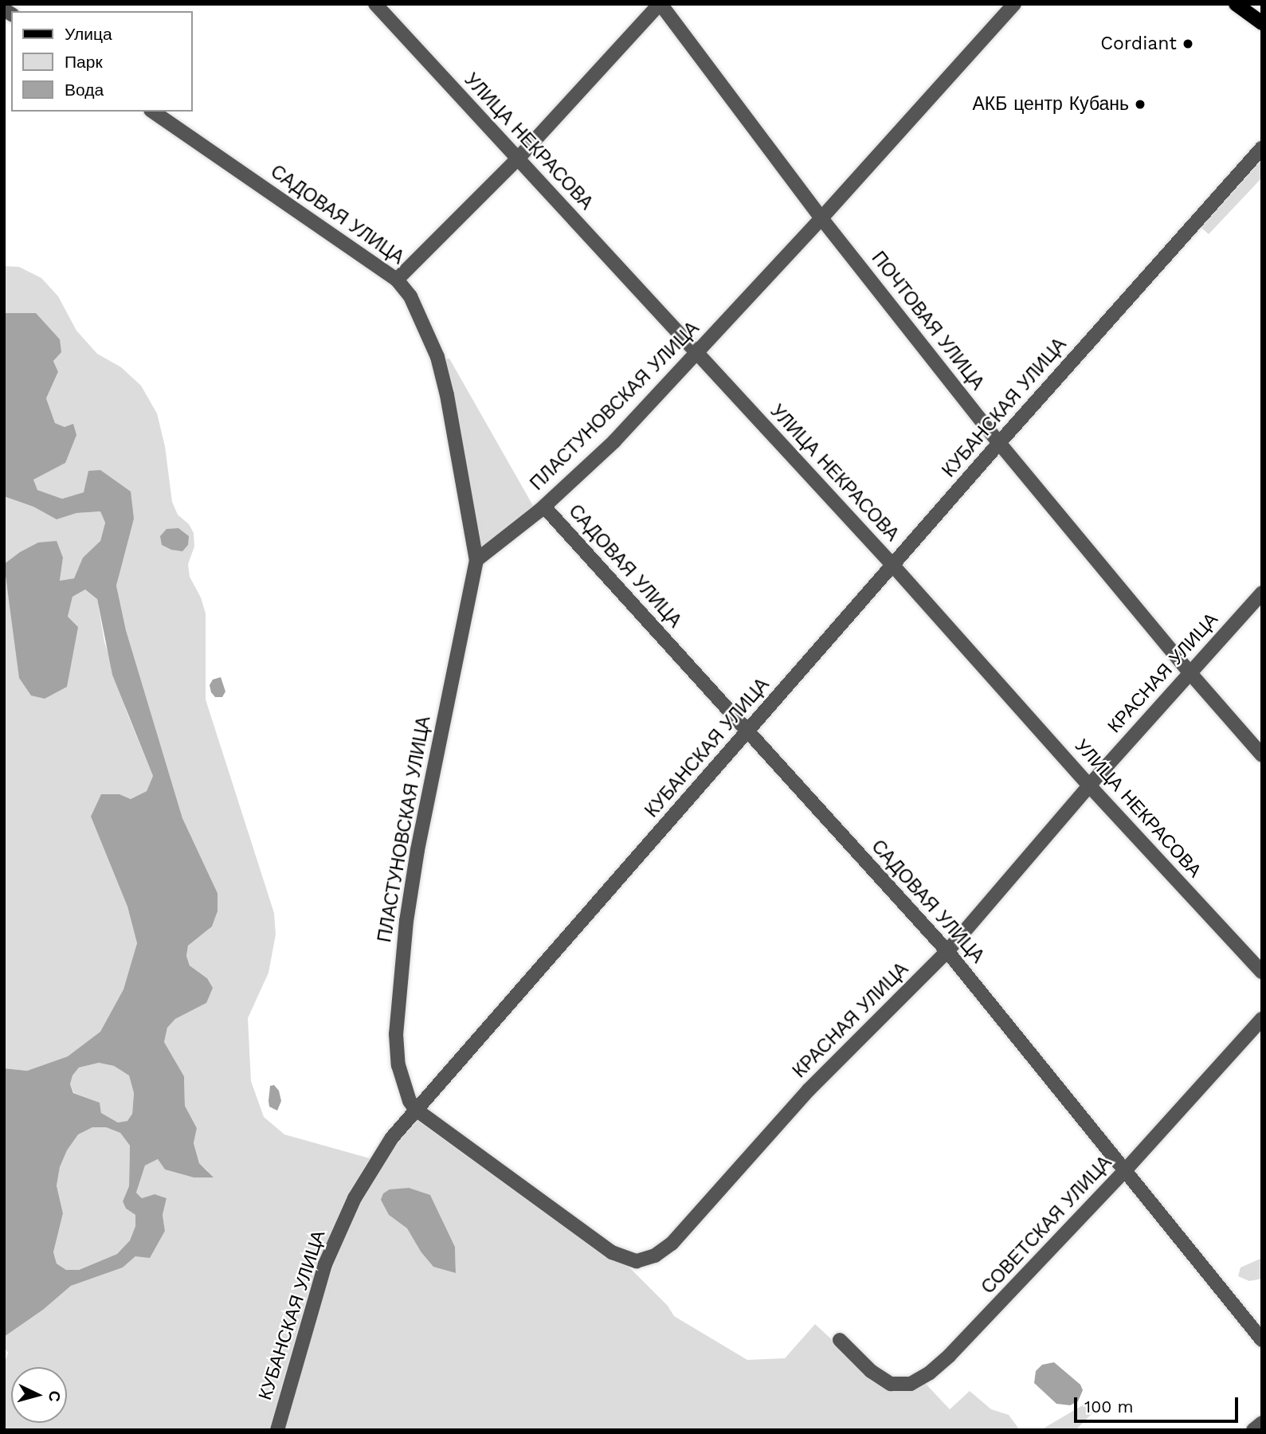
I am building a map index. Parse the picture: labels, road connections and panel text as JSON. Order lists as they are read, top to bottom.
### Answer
{
  "streets": {
    "street": [
      "УЛИЦА НЕКРАСОВА",
      "САДОВАЯ УЛИЦА",
      "ПОЧТОВАЯ УЛИЦА",
      "ПЛАСТУНОВСКАЯ УЛИЦА",
      "КУБАНСКАЯ УЛИЦА",
      "КРАСНАЯ УЛИЦА",
      "СОВЕТСКАЯ УЛИЦА"
    ]
  },
  "crossings": [
    ["УЛИЦА НЕКРАСОВА", "ПЛАСТУНОВСКАЯ УЛИЦА"],
    ["УЛИЦА НЕКРАСОВА", "КУБАНСКАЯ УЛИЦА"],
    ["УЛИЦА НЕКРАСОВА", "КРАСНАЯ УЛИЦА"],
    ["САДОВАЯ УЛИЦА", "ПЛАСТУНОВСКАЯ УЛИЦА"],
    ["САДОВАЯ УЛИЦА", "КУБАНСКАЯ УЛИЦА"],
    ["САДОВАЯ УЛИЦА", "КРАСНАЯ УЛИЦА"],
    ["САДОВАЯ УЛИЦА", "СОВЕТСКАЯ УЛИЦА"],
    ["ПОЧТОВАЯ УЛИЦА", "ПЛАСТУНОВСКАЯ УЛИЦА"],
    ["ПОЧТОВАЯ УЛИЦА", "КУБАНСКАЯ УЛИЦА"],
    ["ПОЧТОВАЯ УЛИЦА", "КРАСНАЯ УЛИЦА"],
    ["ПЛАСТУНОВСКАЯ УЛИЦА", "КУБАНСКАЯ УЛИЦА"],
    ["ПЛАСТУНОВСКАЯ УЛИЦА", "КРАСНАЯ УЛИЦА"],
    ["КУБАНСКАЯ УЛИЦА", "КРАСНАЯ УЛИЦА"]
  ],
  "places": ["Cordiant", "АКБ центр Кубань"],
  "legend": ["Улица", "Парк", "Вода"],
  "scale_bar": "100 m",
  "north": "right"
}
